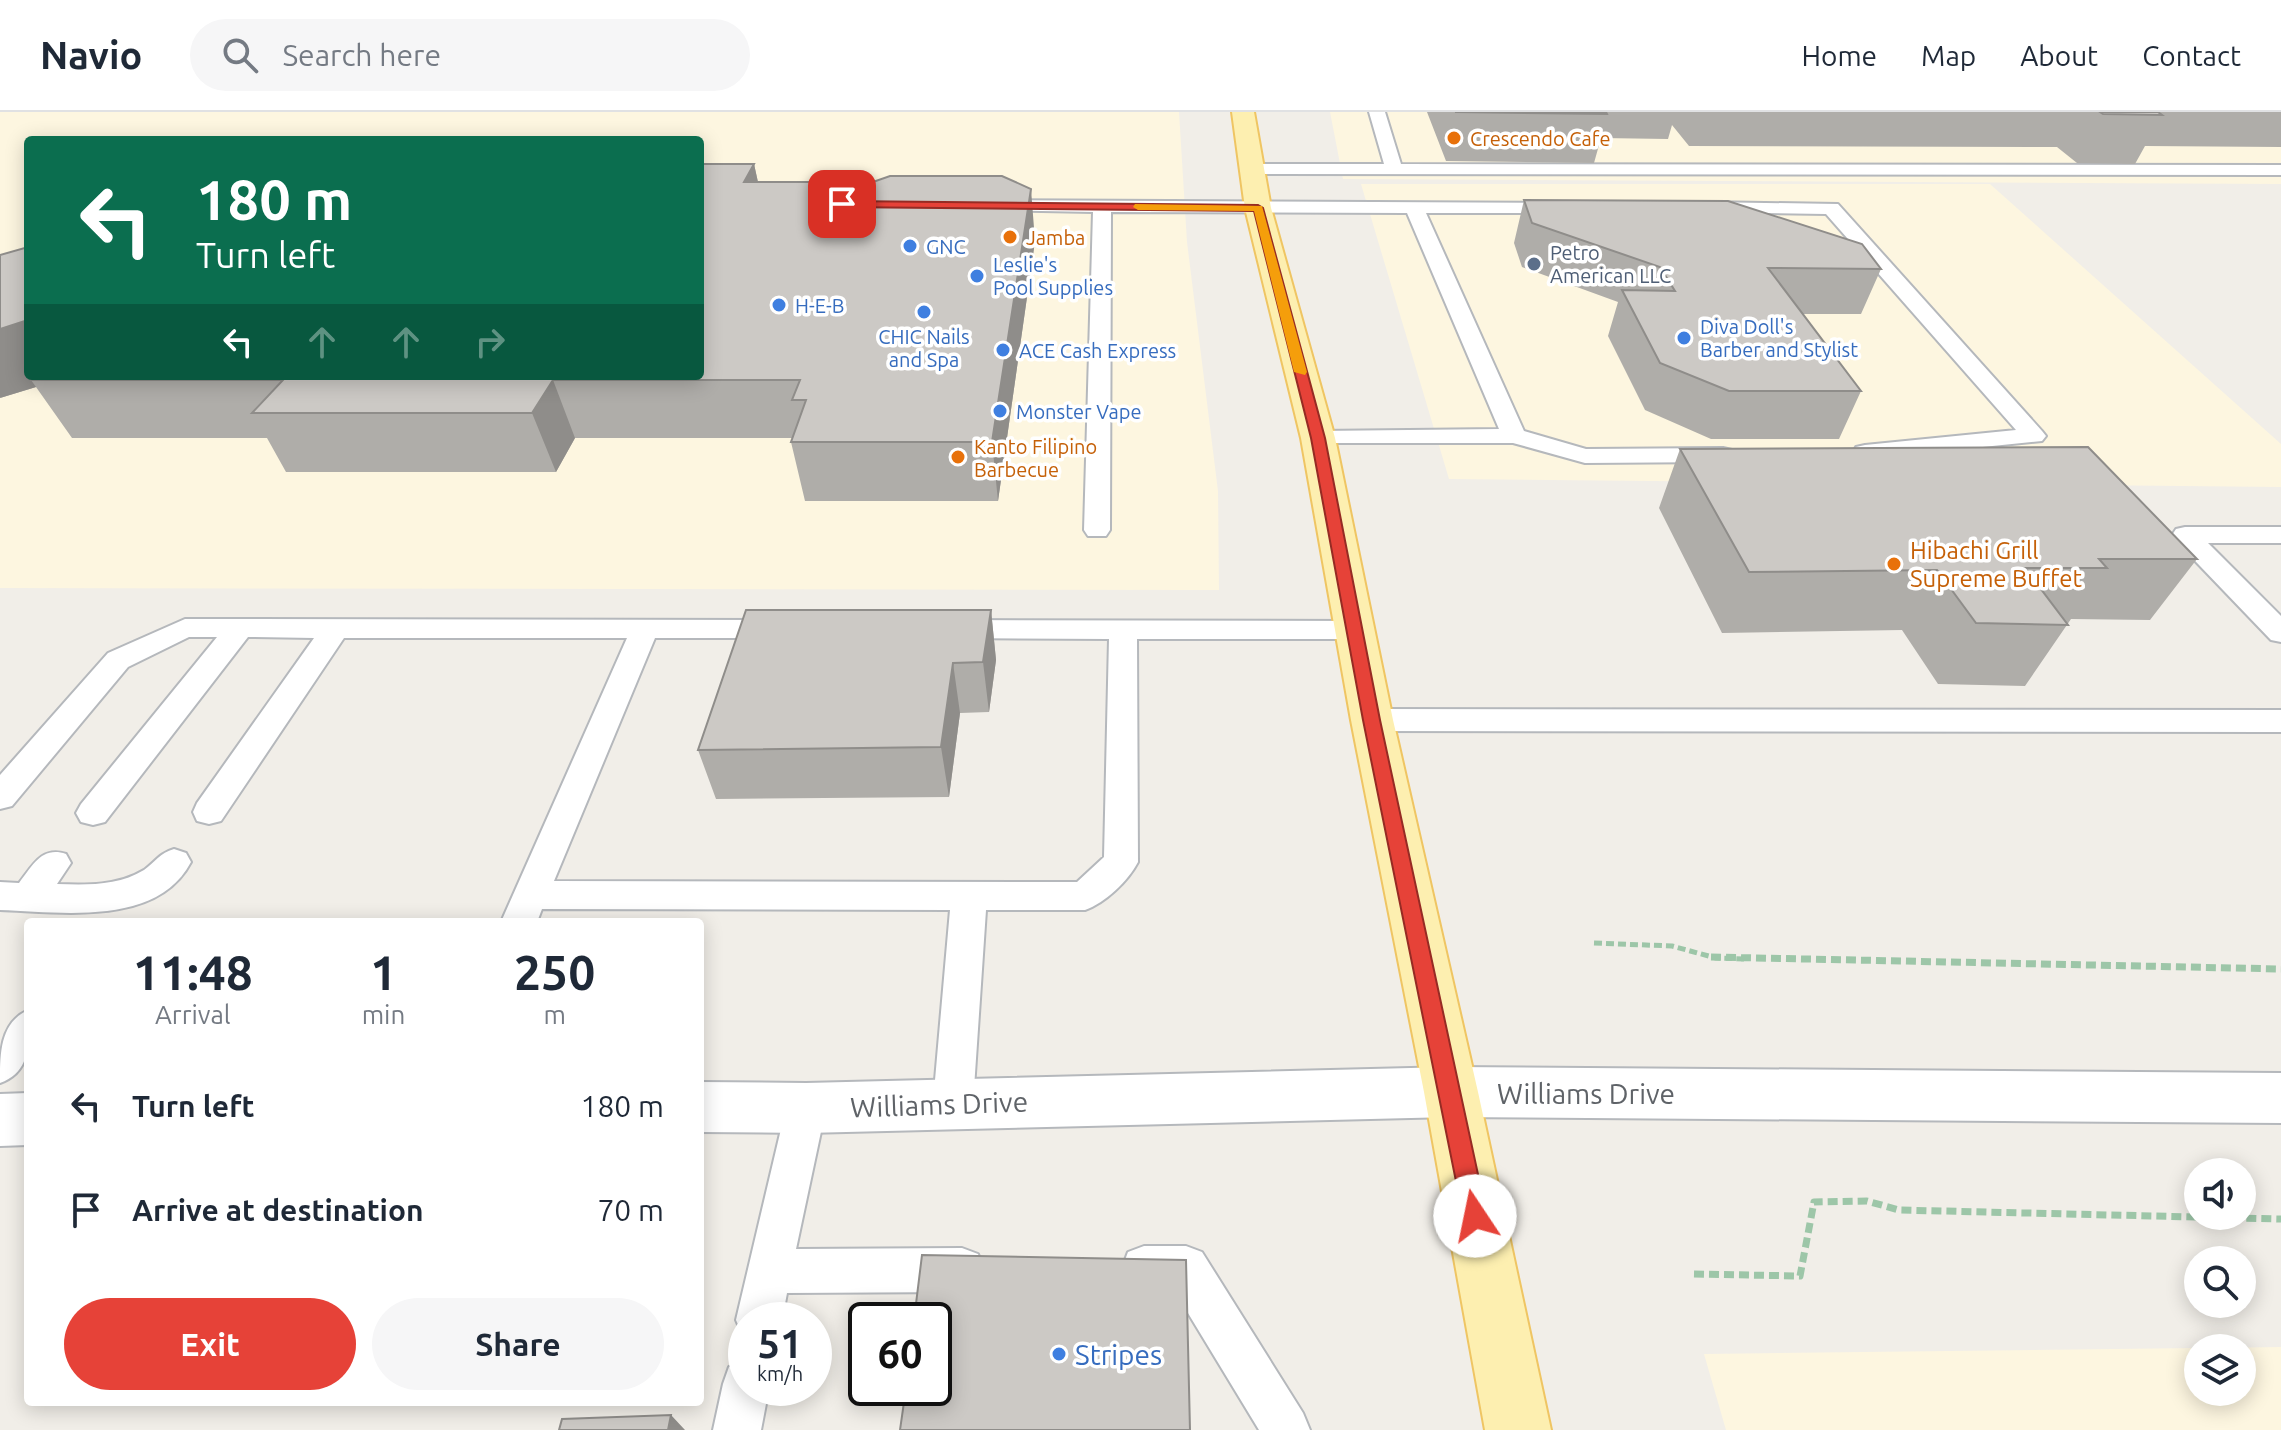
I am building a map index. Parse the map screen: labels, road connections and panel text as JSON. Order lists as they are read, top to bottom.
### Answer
{
  "streets": {
    "street": ["Williams Drive"]
  },
  "places": [
    "Crescendo Cafe",
    "Jamba",
    "GNC",
    "Petro American LLC",
    "Leslie's Pool Supplies",
    "H-E-B",
    "CHIC Nails and Spa",
    "Diva Doll's Barber and Stylist",
    "ACE Cash Express",
    "Monster Vape",
    "Kanto Filipino Barbecue",
    "Hibachi Grill Supreme Buffet",
    "Stripes"
  ],
  "page": {
    "header": "Navio",
    "search": "Search here",
    "nav": [
      "Home",
      "Map",
      "About",
      "Contact"
    ],
    "turn": ["180 m", "Turn left"],
    "eta": [
      "11:48",
      "Arrival",
      "1",
      "min",
      "250",
      "m"
    ],
    "list": [
      {
        "name": "Turn left",
        "value": "180 m"
      },
      {
        "name": "Arrive at destination",
        "value": "70 m"
      }
    ],
    "buttons": ["Exit", "Share"],
    "speed": "51 km/h",
    "limit": "60"
  }
}
